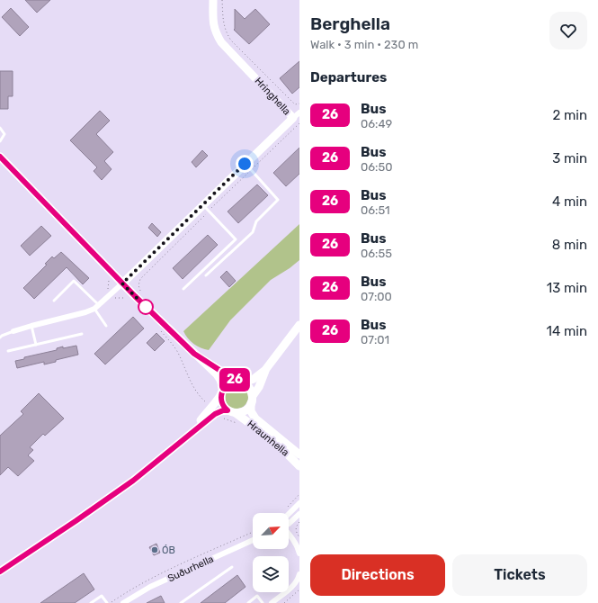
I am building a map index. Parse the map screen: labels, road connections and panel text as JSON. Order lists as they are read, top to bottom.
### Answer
{
  "streets": {
    "street": ["Hringhella", "Hraunhella", "Suðurhella"]
  },
  "places": ["ÓB"],
  "lines": ["bus line 26"],
  "north": "top right",
  "page": {
    "on_map": "26",
    "heading": [
      ["Berghella", "Walk · 3 min · 230 m"],
      "Departures"
    ],
    "list": [
      {
        "mark": "26",
        "name": "Bus",
        "note": "06:49",
        "value": "2 min"
      },
      {
        "mark": "26",
        "name": "Bus",
        "note": "06:50",
        "value": "3 min"
      },
      {
        "mark": "26",
        "name": "Bus",
        "note": "06:51",
        "value": "4 min"
      },
      {
        "mark": "26",
        "name": "Bus",
        "note": "06:55",
        "value": "8 min"
      },
      {
        "mark": "26",
        "name": "Bus",
        "note": "07:00",
        "value": "13 min"
      },
      {
        "mark": "26",
        "name": "Bus",
        "note": "07:01",
        "value": "14 min"
      }
    ],
    "buttons": ["Directions", "Tickets"]
  }
}
